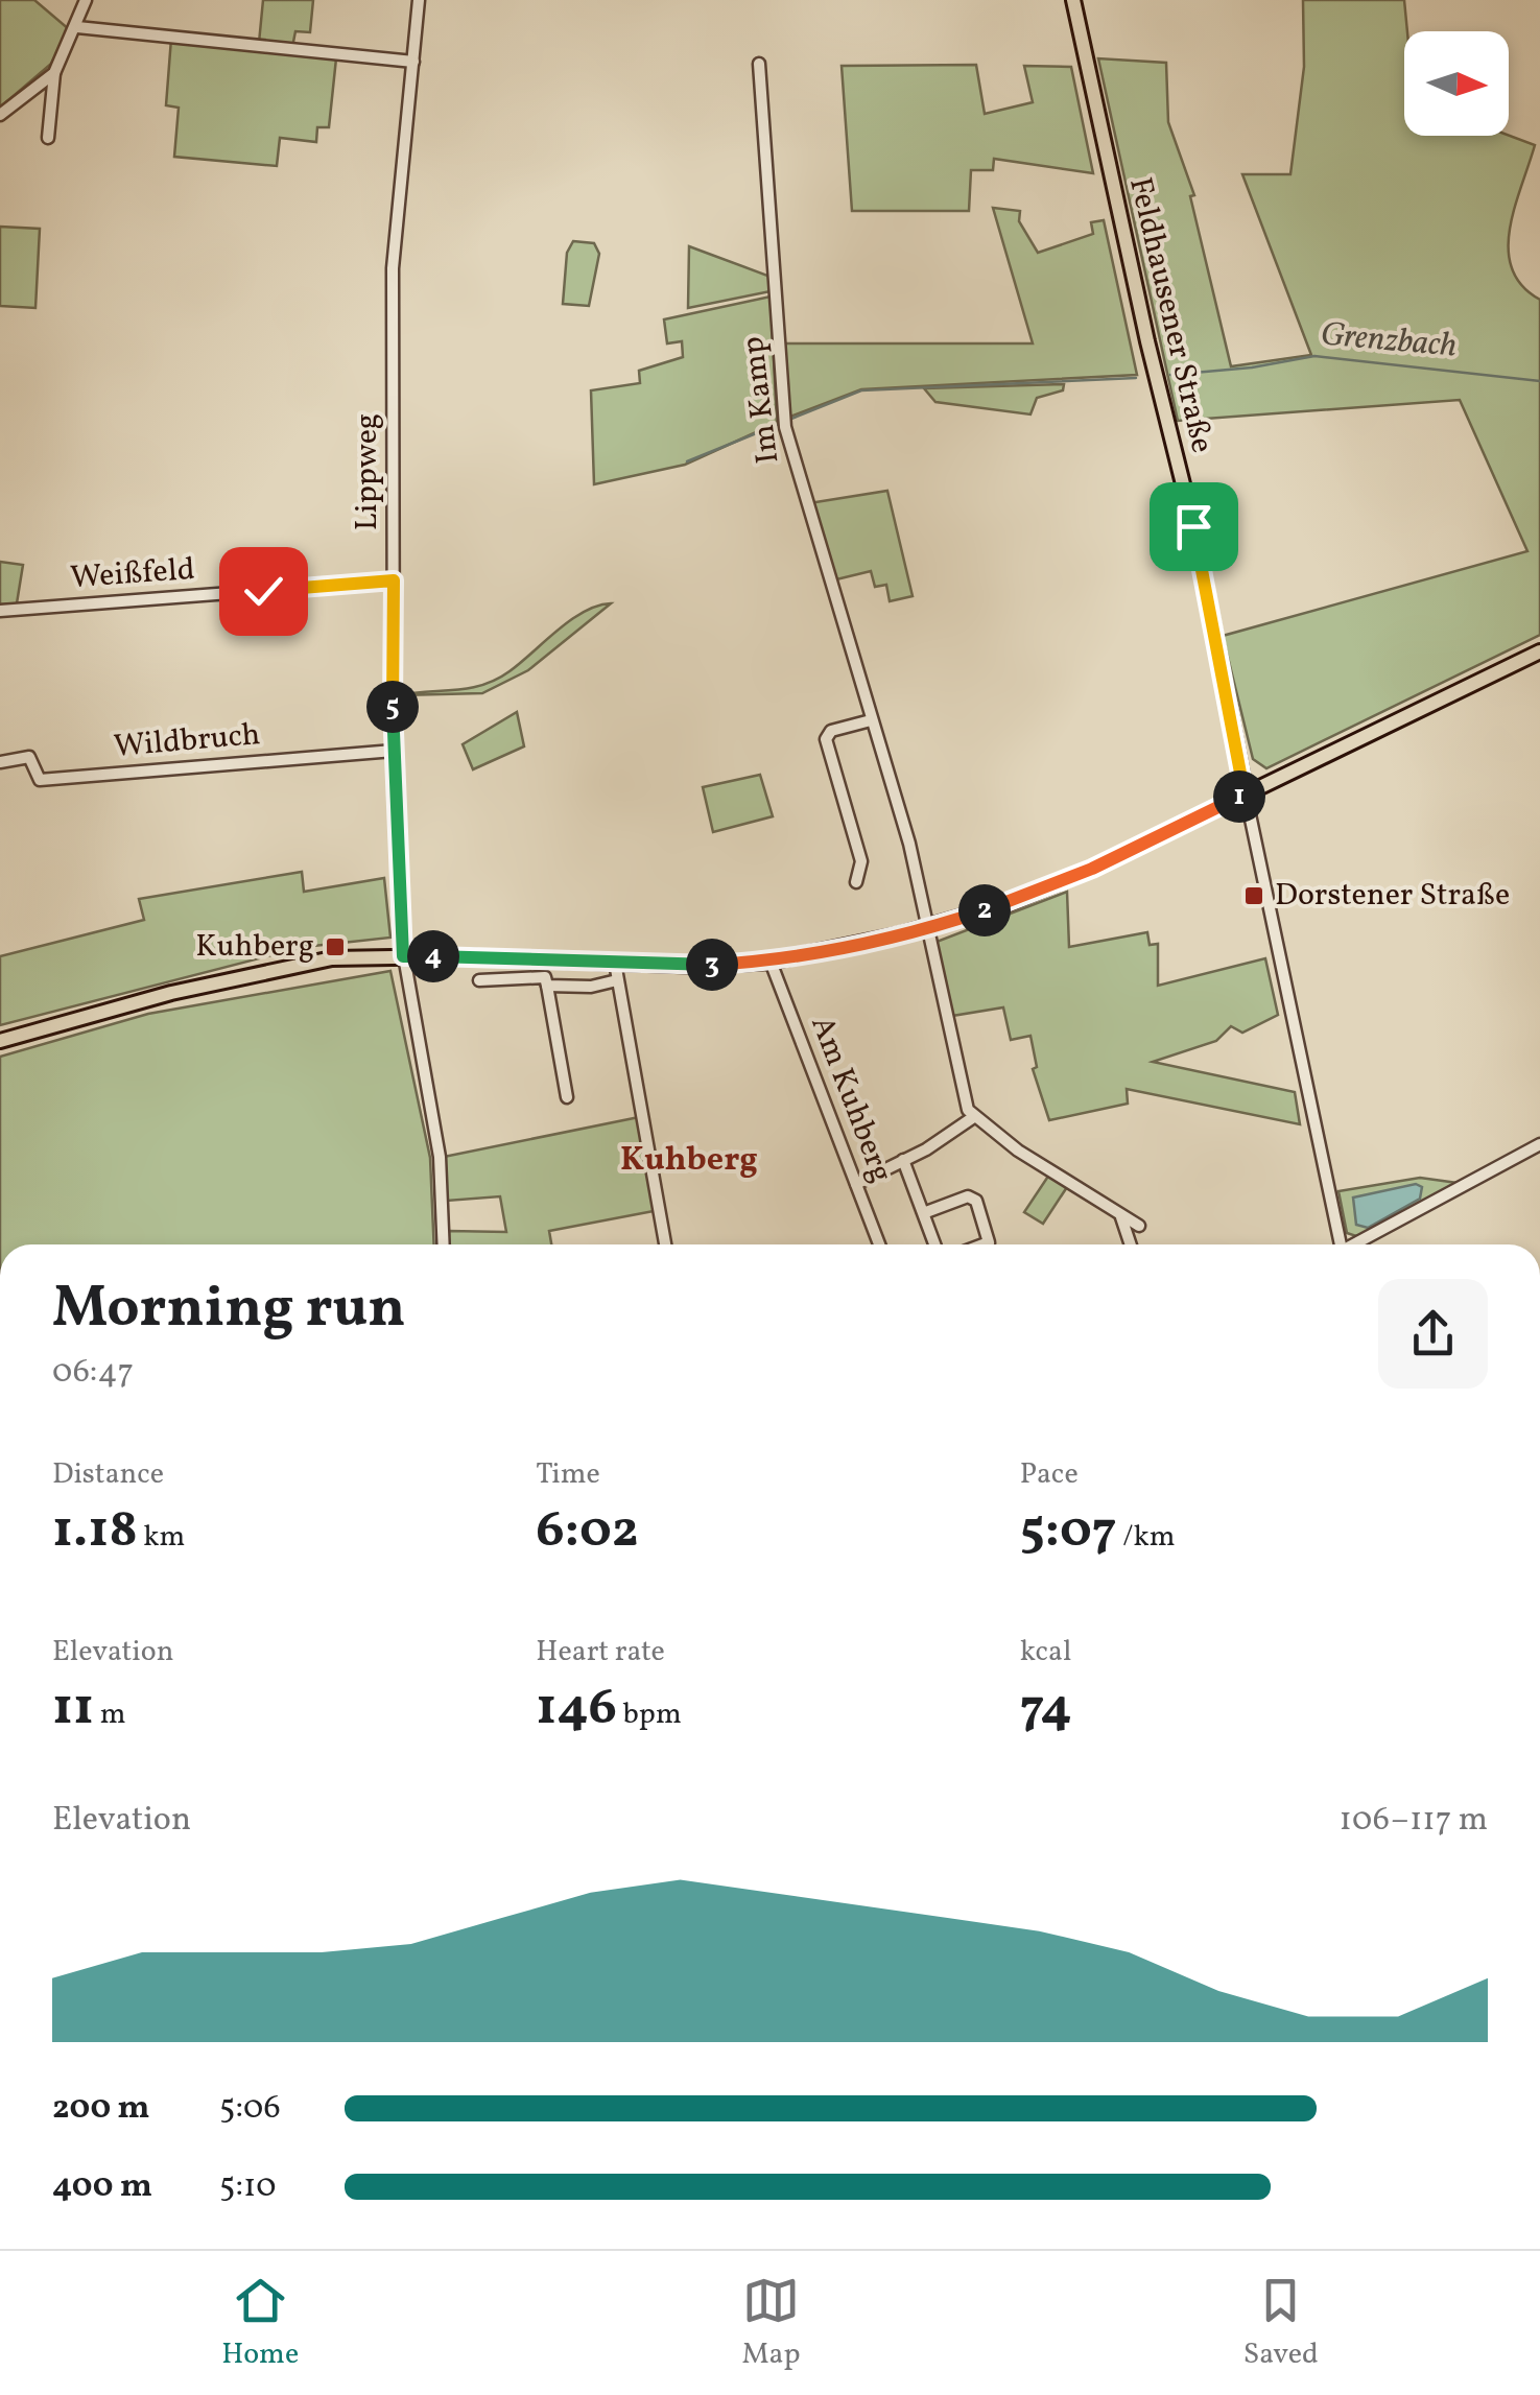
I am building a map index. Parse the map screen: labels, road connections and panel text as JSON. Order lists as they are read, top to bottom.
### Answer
{
  "streets": {
    "main road": ["Feldhausener Straße"],
    "street": [
      "Im Kamp",
      "Lippweg",
      "Weißfeld",
      "Wildbruch",
      "Am Kuhberg"
    ]
  },
  "crossings": [
    ["Lippweg", "Weißfeld"],
    ["Lippweg", "Wildbruch"]
  ],
  "districts": ["Kuhberg"],
  "water": ["Grenzbach"],
  "places": {
    "transit": ["Dorstener Straße", "Kuhberg"]
  },
  "north": "right",
  "page": {
    "pins": [
      "5",
      "1",
      "2",
      "4",
      "3"
    ],
    "heading": ["Morning run", "06:47"],
    "stats": [
      ["Distance", "1.18 km"],
      ["Time", "6:02"],
      ["Pace", "5:07 /km"],
      ["Elevation", "11 m"],
      ["Heart rate", "146 bpm"],
      ["kcal", "74"]
    ],
    "chart": ["Elevation", "106–117 m"],
    "list": [
      {
        "name": "200 m",
        "note": "5:06"
      },
      {
        "name": "400 m",
        "note": "5:10"
      }
    ],
    "tabs": ["Home", "Map", "Saved"]
  }
}
